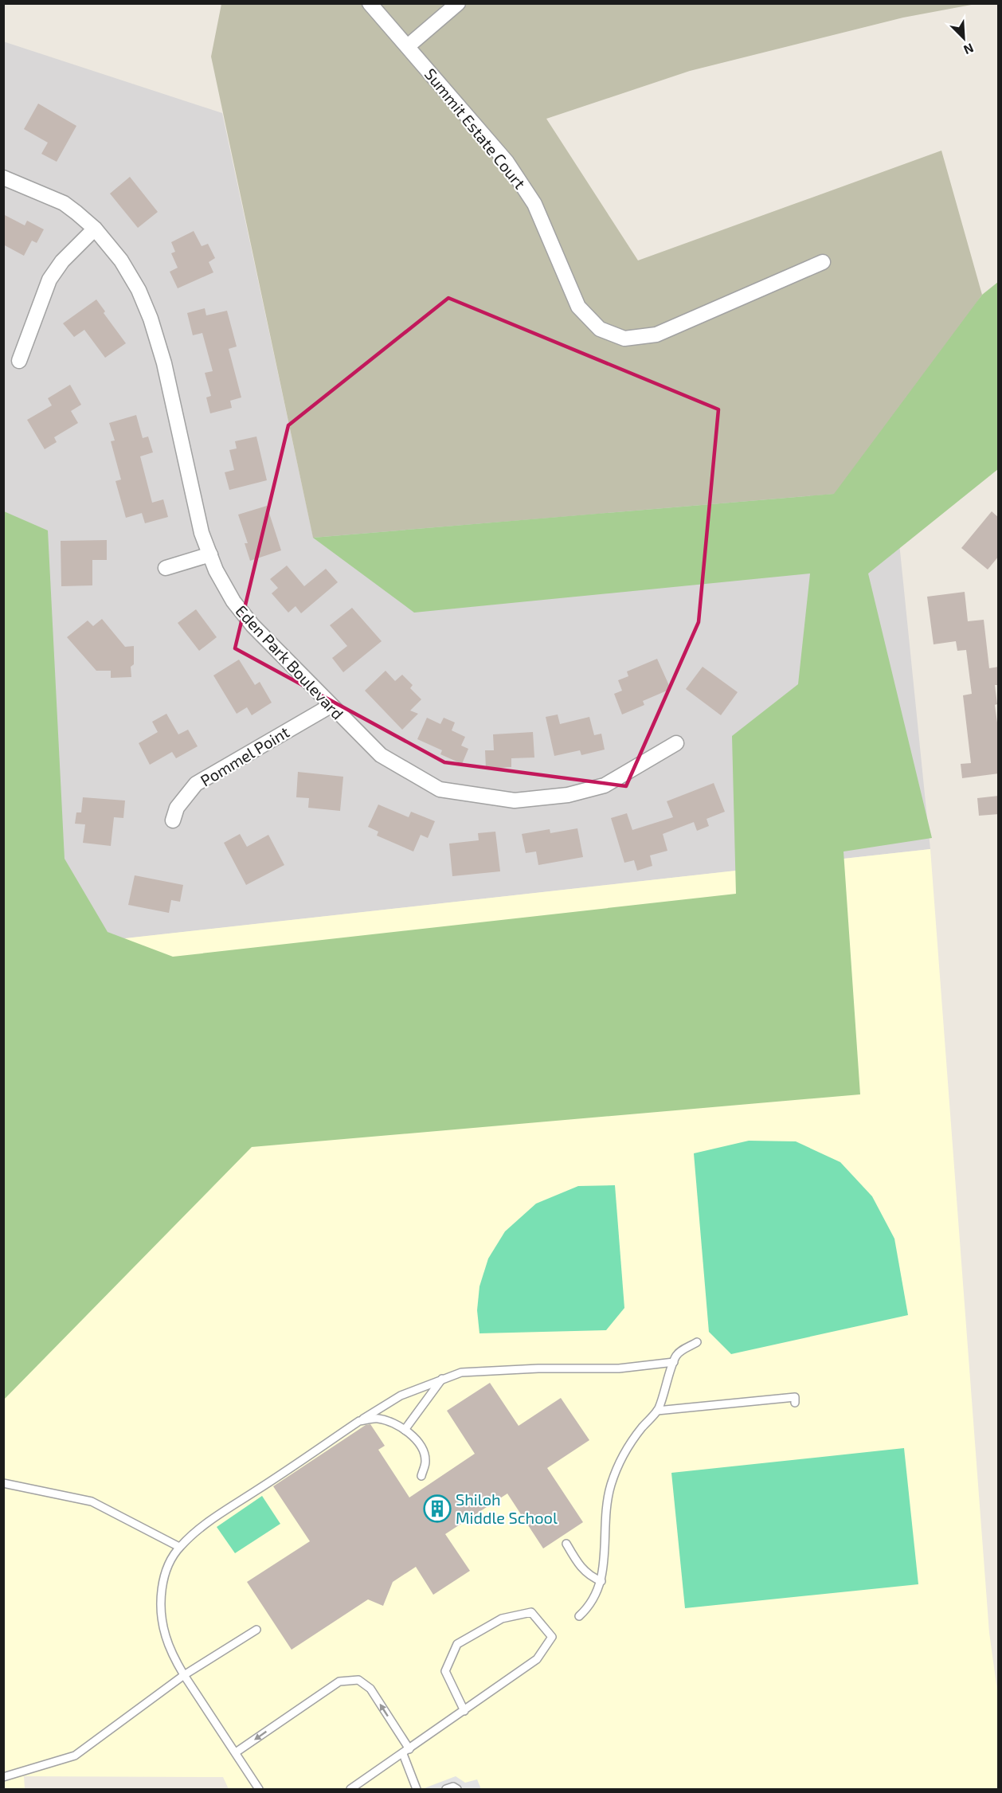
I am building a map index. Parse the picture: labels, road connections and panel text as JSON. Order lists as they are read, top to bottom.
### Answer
{
  "streets": {
    "street": ["Summit Estate Court", "Eden Park Boulevard", "Pommel Point"]
  },
  "crossings": [
    ["Eden Park Boulevard", "Pommel Point"]
  ],
  "places": {
    "building": ["Shiloh Middle School"]
  },
  "north": "bottom right"
}
